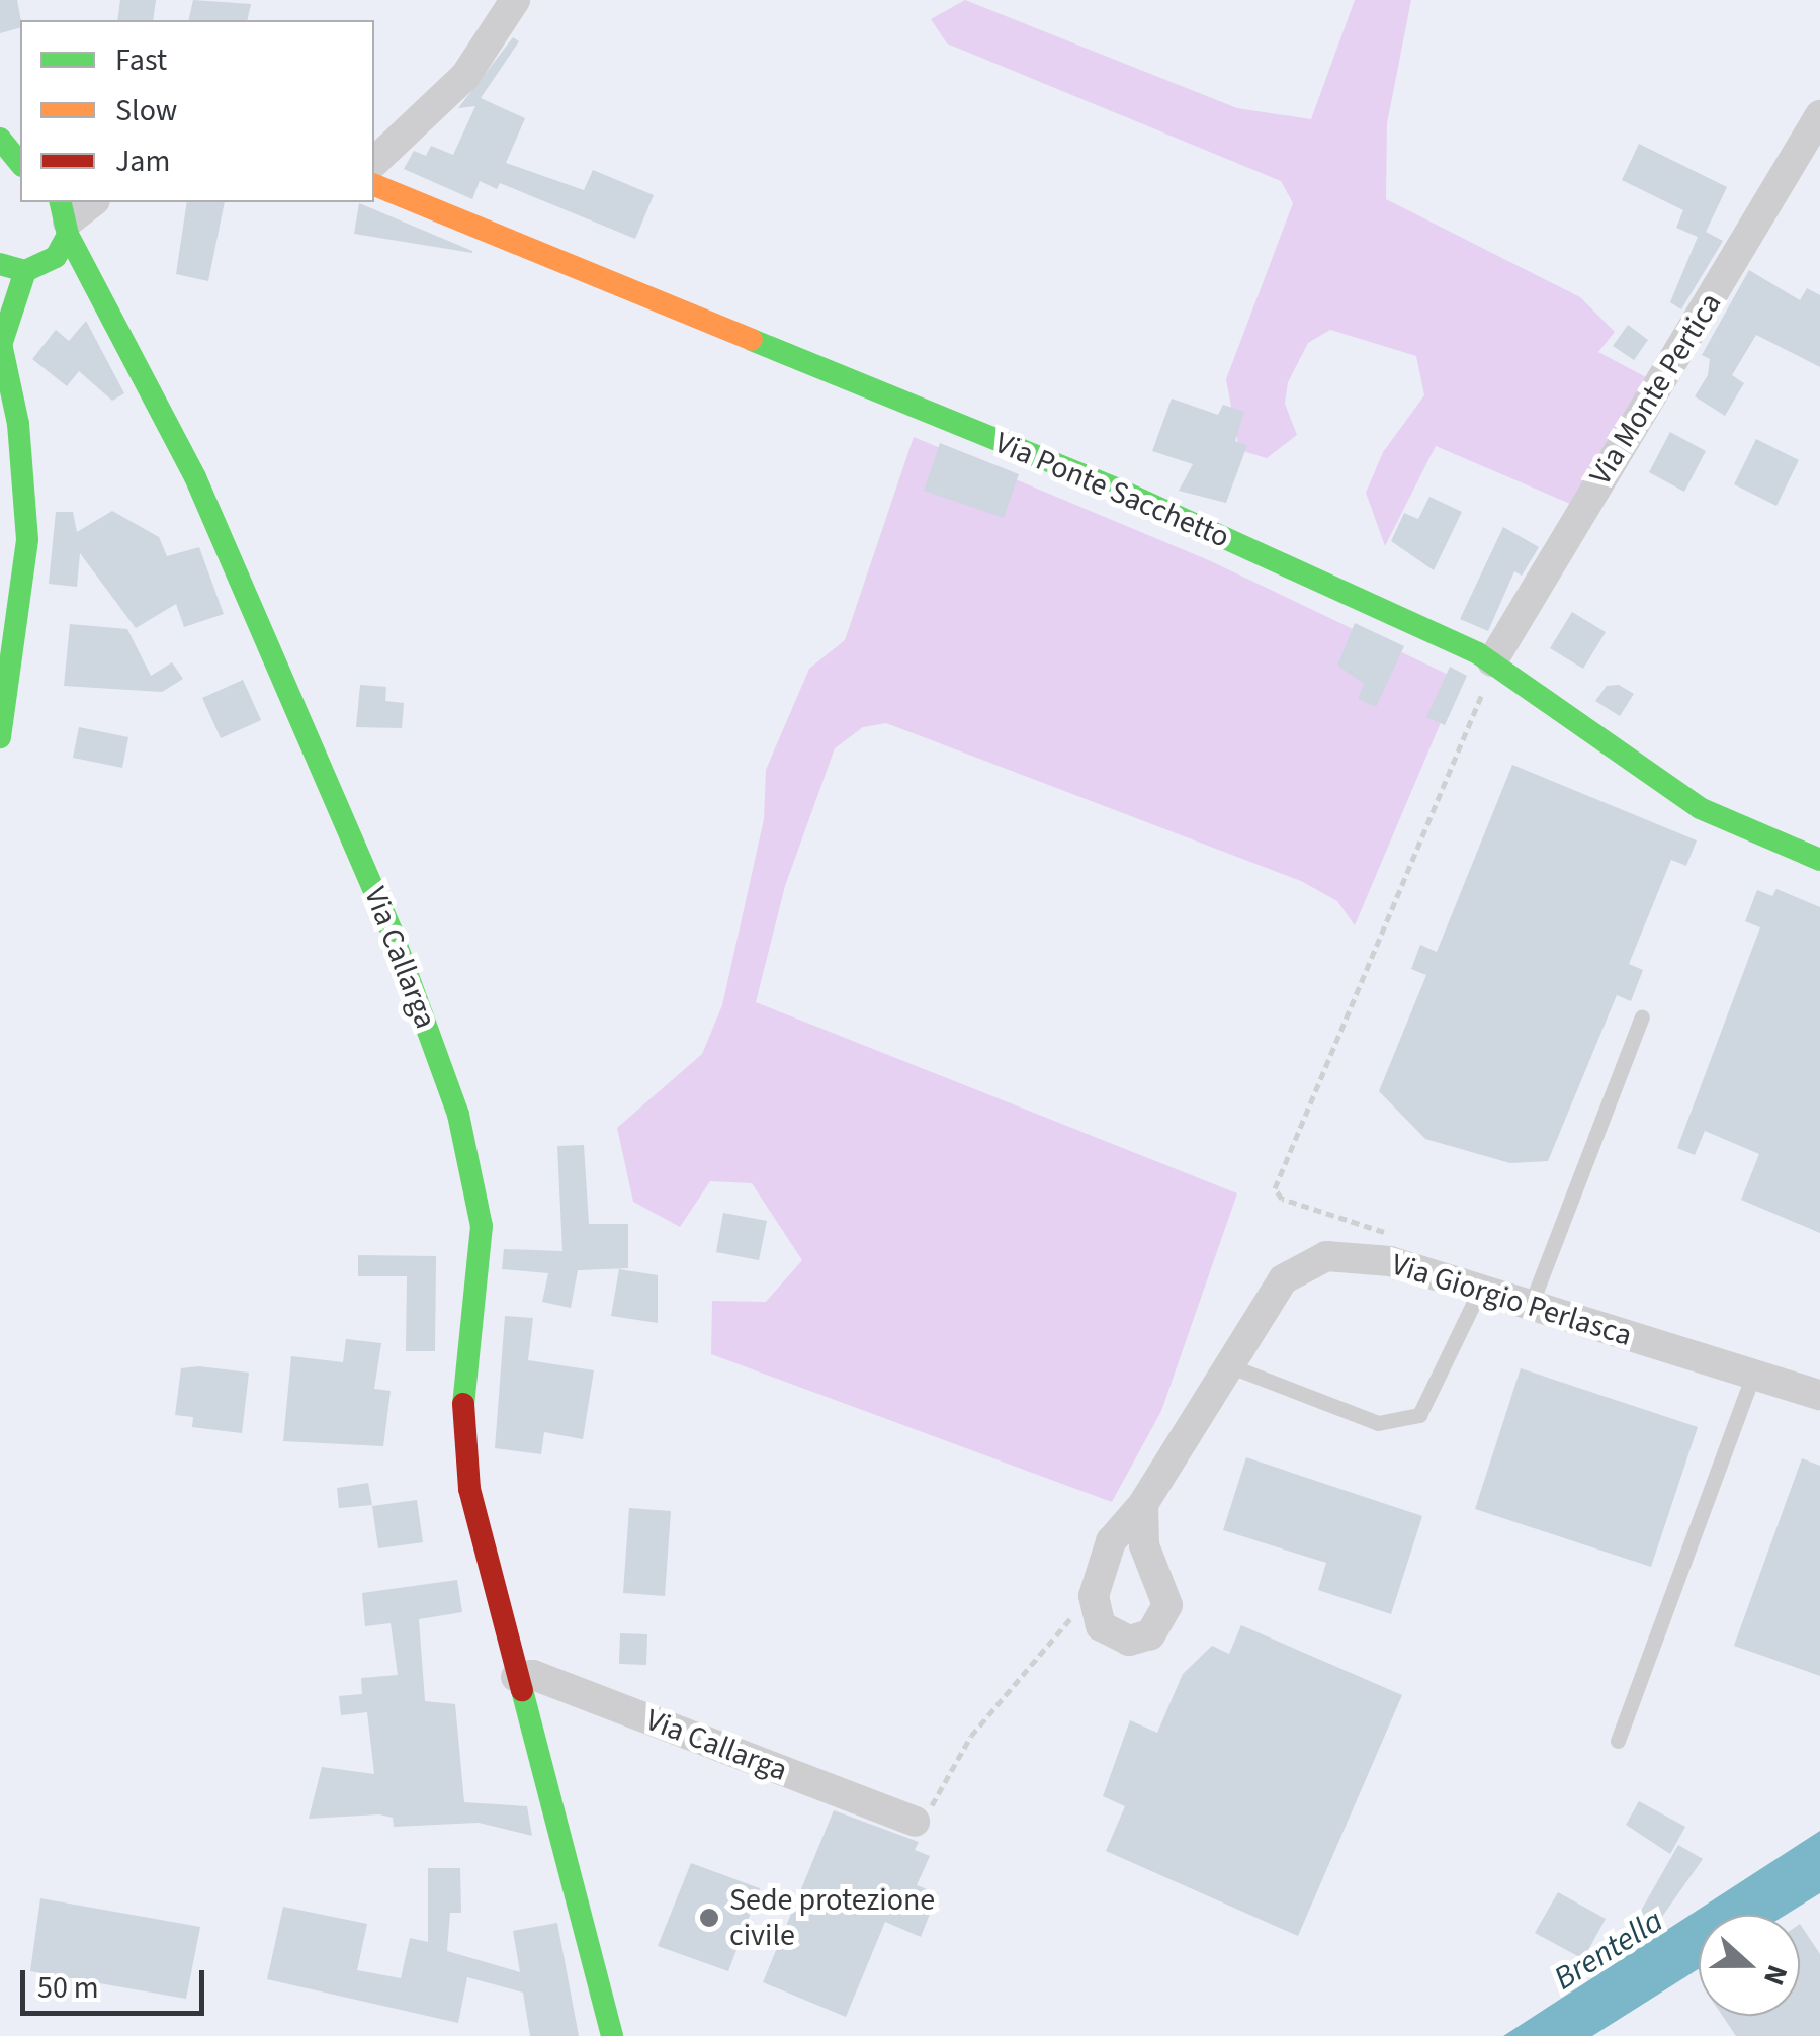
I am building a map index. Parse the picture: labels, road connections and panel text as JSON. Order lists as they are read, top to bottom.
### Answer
{
  "streets": {
    "street": [
      "Via Monte Pertica",
      "Via Ponte Sacchetto",
      "Via Callarga",
      "Via Giorgio Perlasca"
    ]
  },
  "crossings": [
    ["Via Monte Pertica", "Via Ponte Sacchetto"]
  ],
  "water": ["Brentella"],
  "places": ["Sede protezione civile"],
  "legend": ["Fast", "Slow", "Jam"],
  "scale_bar": "50 m",
  "north": "right"
}
